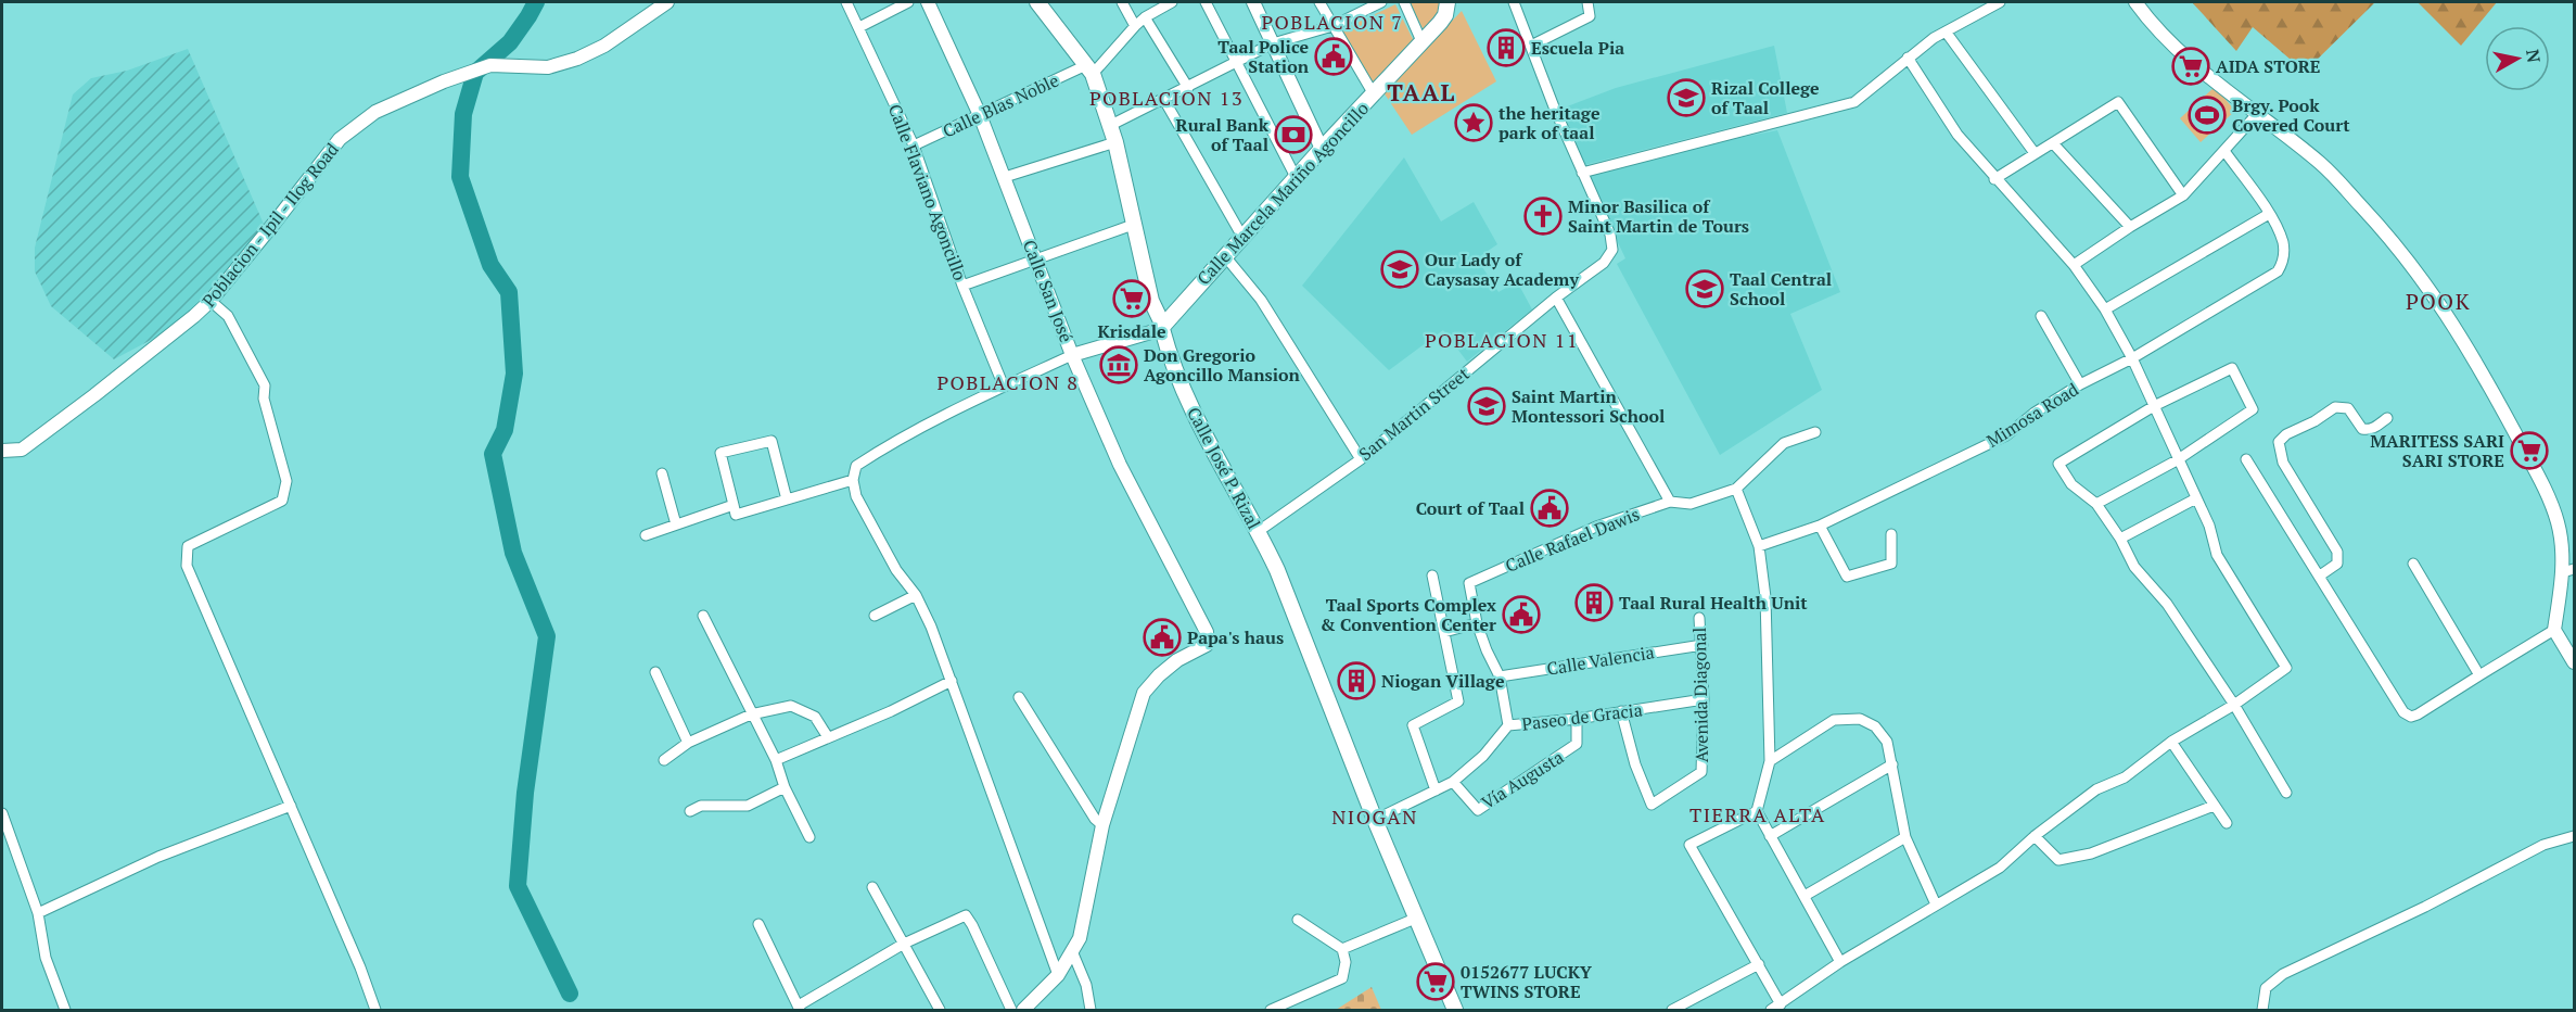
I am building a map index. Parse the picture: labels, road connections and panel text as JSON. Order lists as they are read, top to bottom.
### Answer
{
  "streets": {
    "main road": ["Calle Marcela Mariño Agoncillo", "Calle José P. Rizal"],
    "street": [
      "Calle Blas Noble",
      "Calle Flaviano Agoncillo",
      "Poblacion - Ipil - Ilog Road",
      "Calle San José",
      "San Martin Street",
      "Mimosa Road",
      "Calle Rafael Dawis",
      "Calle Valencia",
      "Avenida Diagonal",
      "Paseo de Gracia",
      "Vía Augusta"
    ]
  },
  "crossings": [
    ["Calle Blas Noble", "Calle Flaviano Agoncillo"],
    ["Calle Blas Noble", "Calle San José"],
    ["Calle Blas Noble", "Calle José P. Rizal"],
    ["Calle Marcela Mariño Agoncillo", "Calle José P. Rizal"],
    ["San Martin Street", "Calle José P. Rizal"],
    ["Calle José P. Rizal", "Paseo de Gracia"],
    ["Calle Rafael Dawis", "Calle Valencia"],
    ["Calle Rafael Dawis", "Paseo de Gracia"],
    ["Calle Valencia", "Avenida Diagonal"],
    ["Avenida Diagonal", "Paseo de Gracia"],
    ["Paseo de Gracia", "Vía Augusta"]
  ],
  "districts": [
    "POBLACION 7",
    "TAAL",
    "POBLACION 13",
    "POOK",
    "POBLACION 11",
    "POBLACION 8",
    "TIERRA ALTA",
    "NIOGAN"
  ],
  "places": {
    "building": ["Escuela Pia", "Taal Rural Health Unit", "Niogan Village"],
    "public building": [
      "Taal Police Station",
      "Court of Taal",
      "Taal Sports Complex & Convention Center",
      "Papa's haus"
    ],
    "supermarket": [
      "AIDA STORE",
      "Krisdale",
      "MARITESS SARI SARI STORE",
      "0152677 LUCKY TWINS STORE"
    ],
    "school or university": [
      "Rizal College of Taal",
      "Our Lady of Caysasay Academy",
      "Taal Central School",
      "Saint Martin Montessori School"
    ],
    "sports": ["Brgy. Pook Covered Court"],
    "place": ["the heritage park of taal"],
    "bank": ["Rural Bank of Taal"],
    "church": ["Minor Basilica of Saint Martin de Tours"],
    "museum": ["Don Gregorio Agoncillo Mansion"]
  },
  "north": "right"
}
